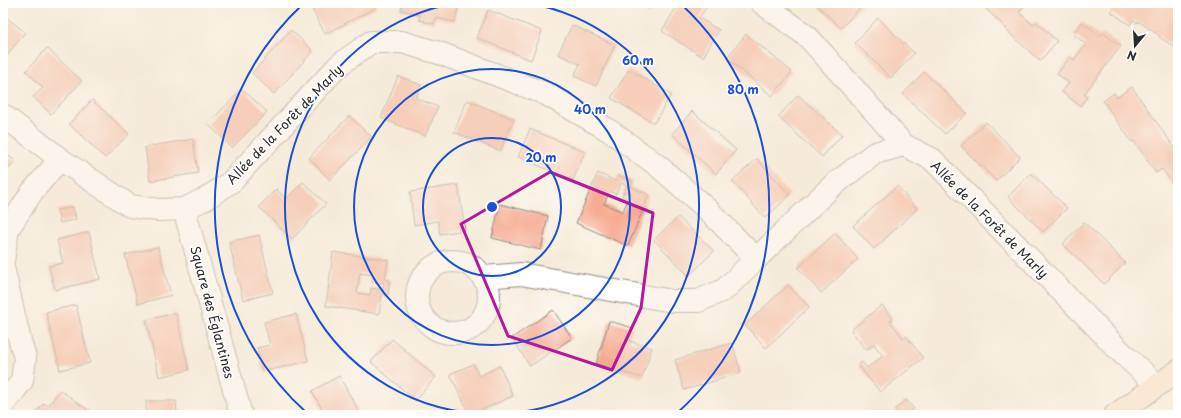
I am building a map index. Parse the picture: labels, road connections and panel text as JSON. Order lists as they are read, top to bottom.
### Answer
{
  "streets": {
    "street": ["Allée de la Forêt de Marly", "Square des Églantines"]
  },
  "crossings": [
    ["Allée de la Forêt de Marly", "Square des Églantines"]
  ],
  "north": "bottom",
  "rings": [
    "60 m",
    "80 m",
    "40 m",
    "20 m"
  ]
}
